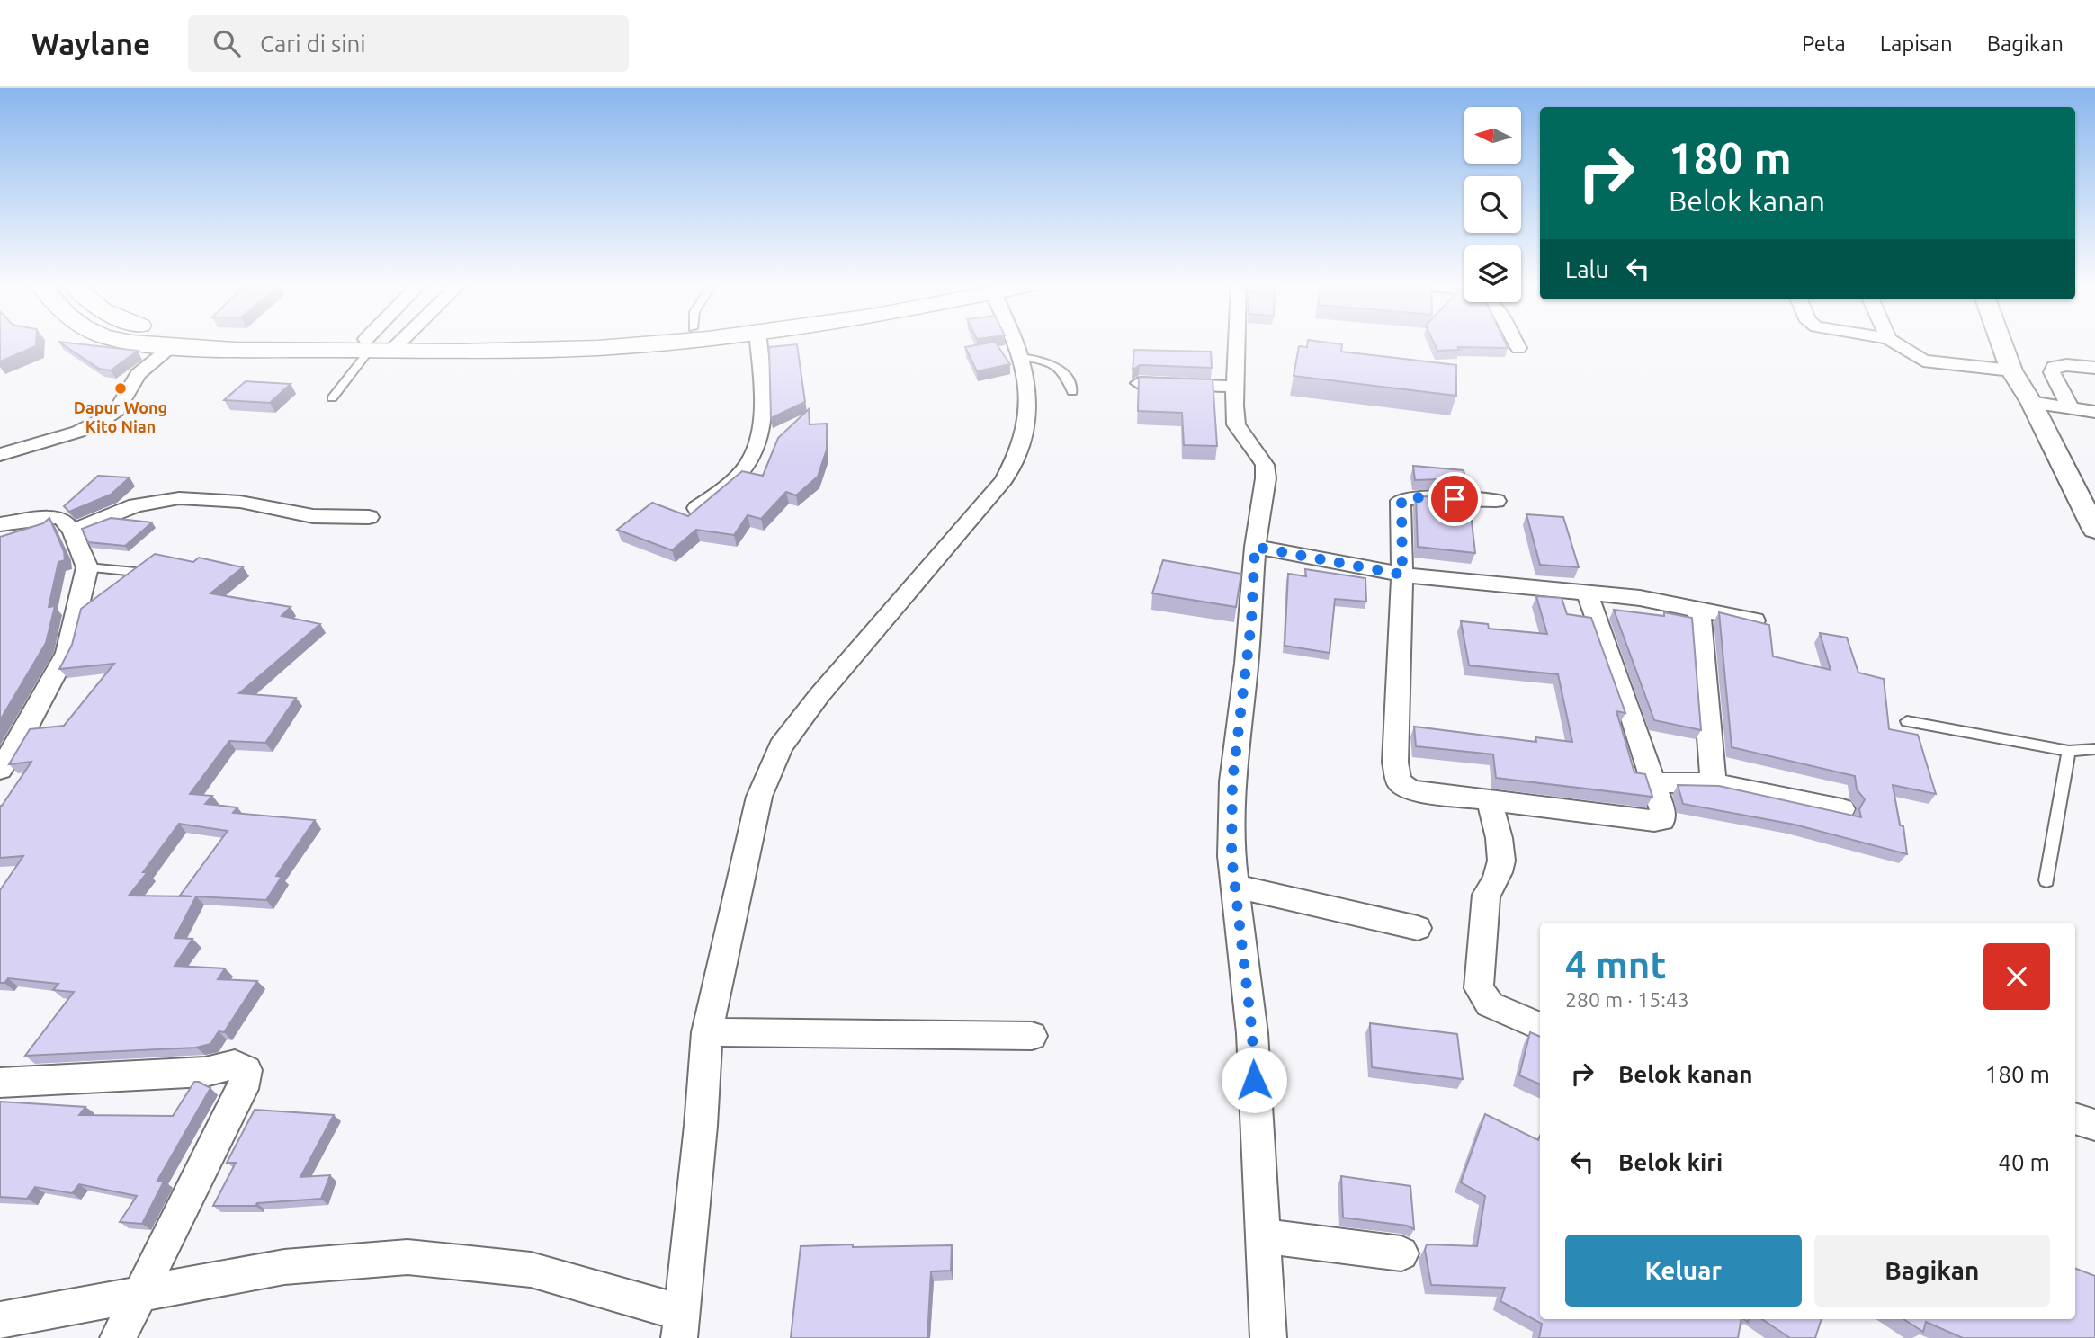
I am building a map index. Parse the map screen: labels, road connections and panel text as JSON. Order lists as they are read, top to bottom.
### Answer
{
  "places": ["Dapur Wong Kito Nian"],
  "north": "left",
  "page": {
    "header": "Waylane",
    "search": "Cari di sini",
    "nav": ["Peta", "Lapisan", "Bagikan"],
    "turn": ["180 m", "Belok kanan"],
    "then": "Lalu",
    "heading": ["4 mnt", "280 m · 15:43"],
    "list": [
      {
        "name": "Belok kanan",
        "value": "180 m"
      },
      {
        "name": "Belok kiri",
        "value": "40 m"
      }
    ],
    "buttons": ["Keluar", "Bagikan"]
  }
}
